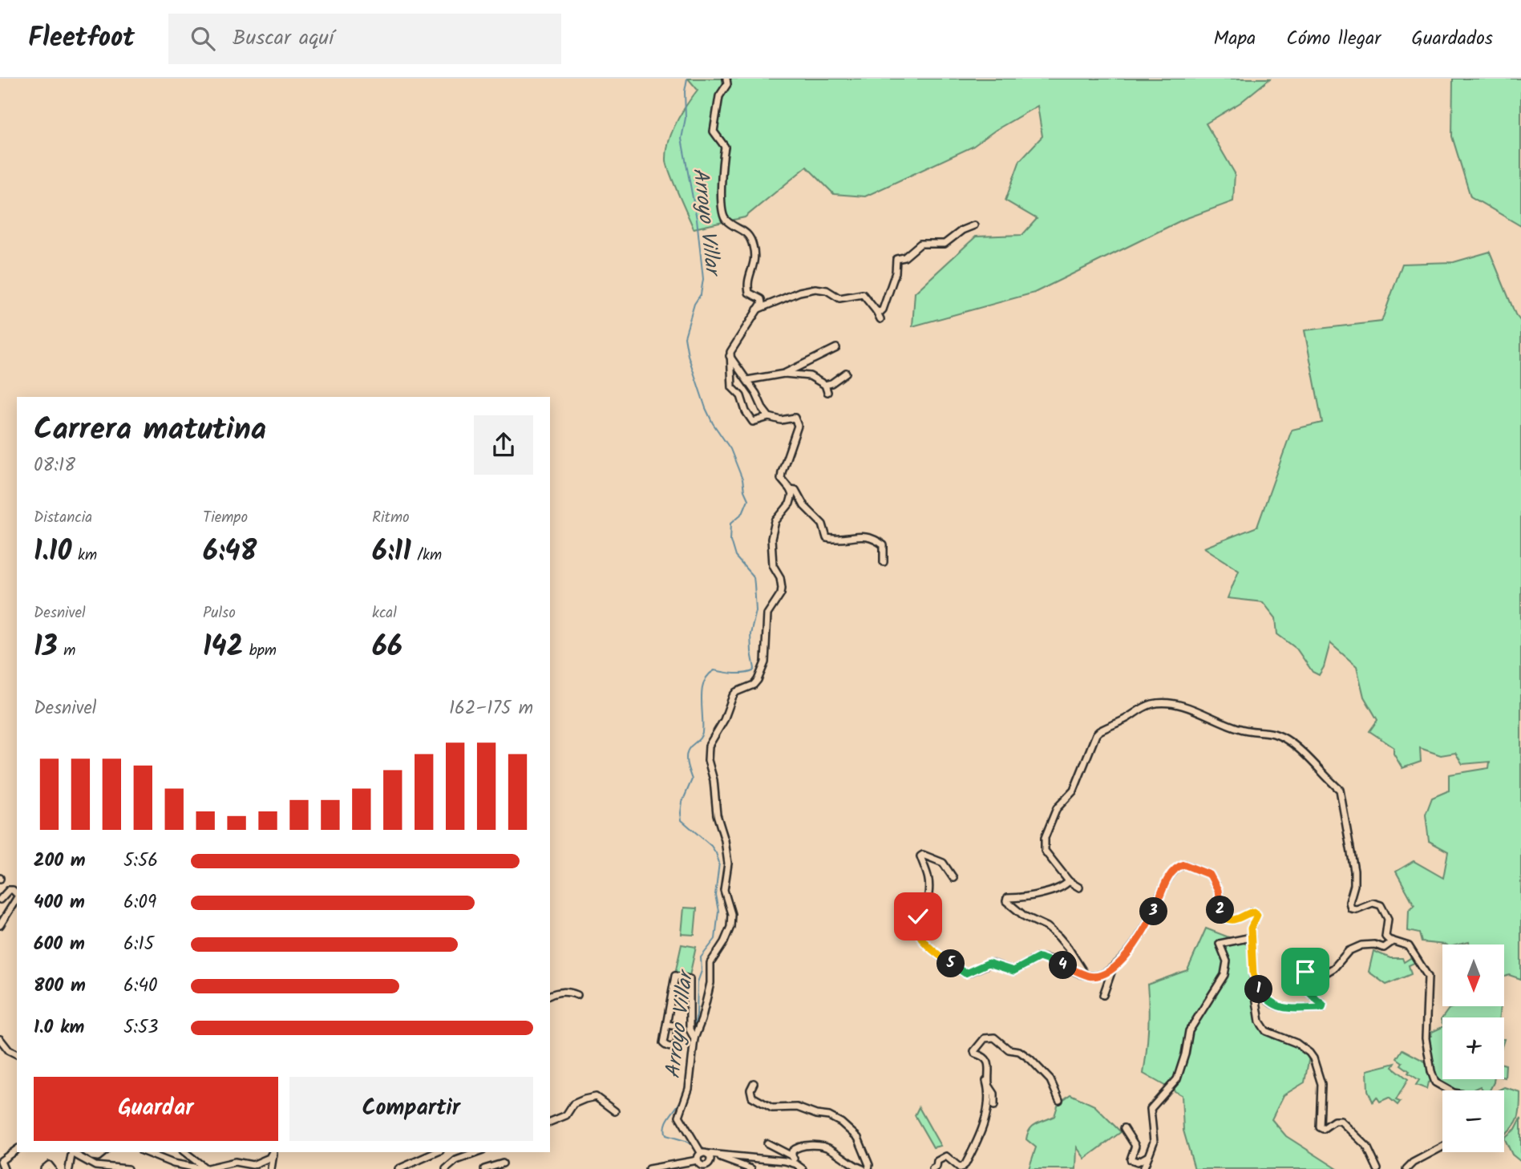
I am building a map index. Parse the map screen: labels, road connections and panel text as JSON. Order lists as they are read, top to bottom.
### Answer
{
  "water": ["Arroyo Villar"],
  "north": "bottom",
  "page": {
    "header": "Fleetfoot",
    "search": "Buscar aquí",
    "nav": ["Mapa", "Cómo llegar", "Guardados"],
    "heading": ["Carrera matutina", "08:18"],
    "stats": [
      ["Distancia", "1.10 km"],
      ["Tiempo", "6:48"],
      ["Ritmo", "6:11 /km"],
      ["Desnivel", "13 m"],
      ["Pulso", "142 bpm"],
      ["kcal", "66"]
    ],
    "chart": ["Desnivel", "162–175 m"],
    "list": [
      {
        "name": "200 m",
        "note": "5:56"
      },
      {
        "name": "400 m",
        "note": "6:09"
      },
      {
        "name": "600 m",
        "note": "6:15"
      },
      {
        "name": "800 m",
        "note": "6:40"
      },
      {
        "name": "1.0 km",
        "note": "5:53"
      }
    ],
    "pins": [
      "2",
      "3",
      "5",
      "4",
      "1"
    ],
    "map_buttons": ["+", "−"],
    "buttons": ["Guardar", "Compartir"]
  }
}
